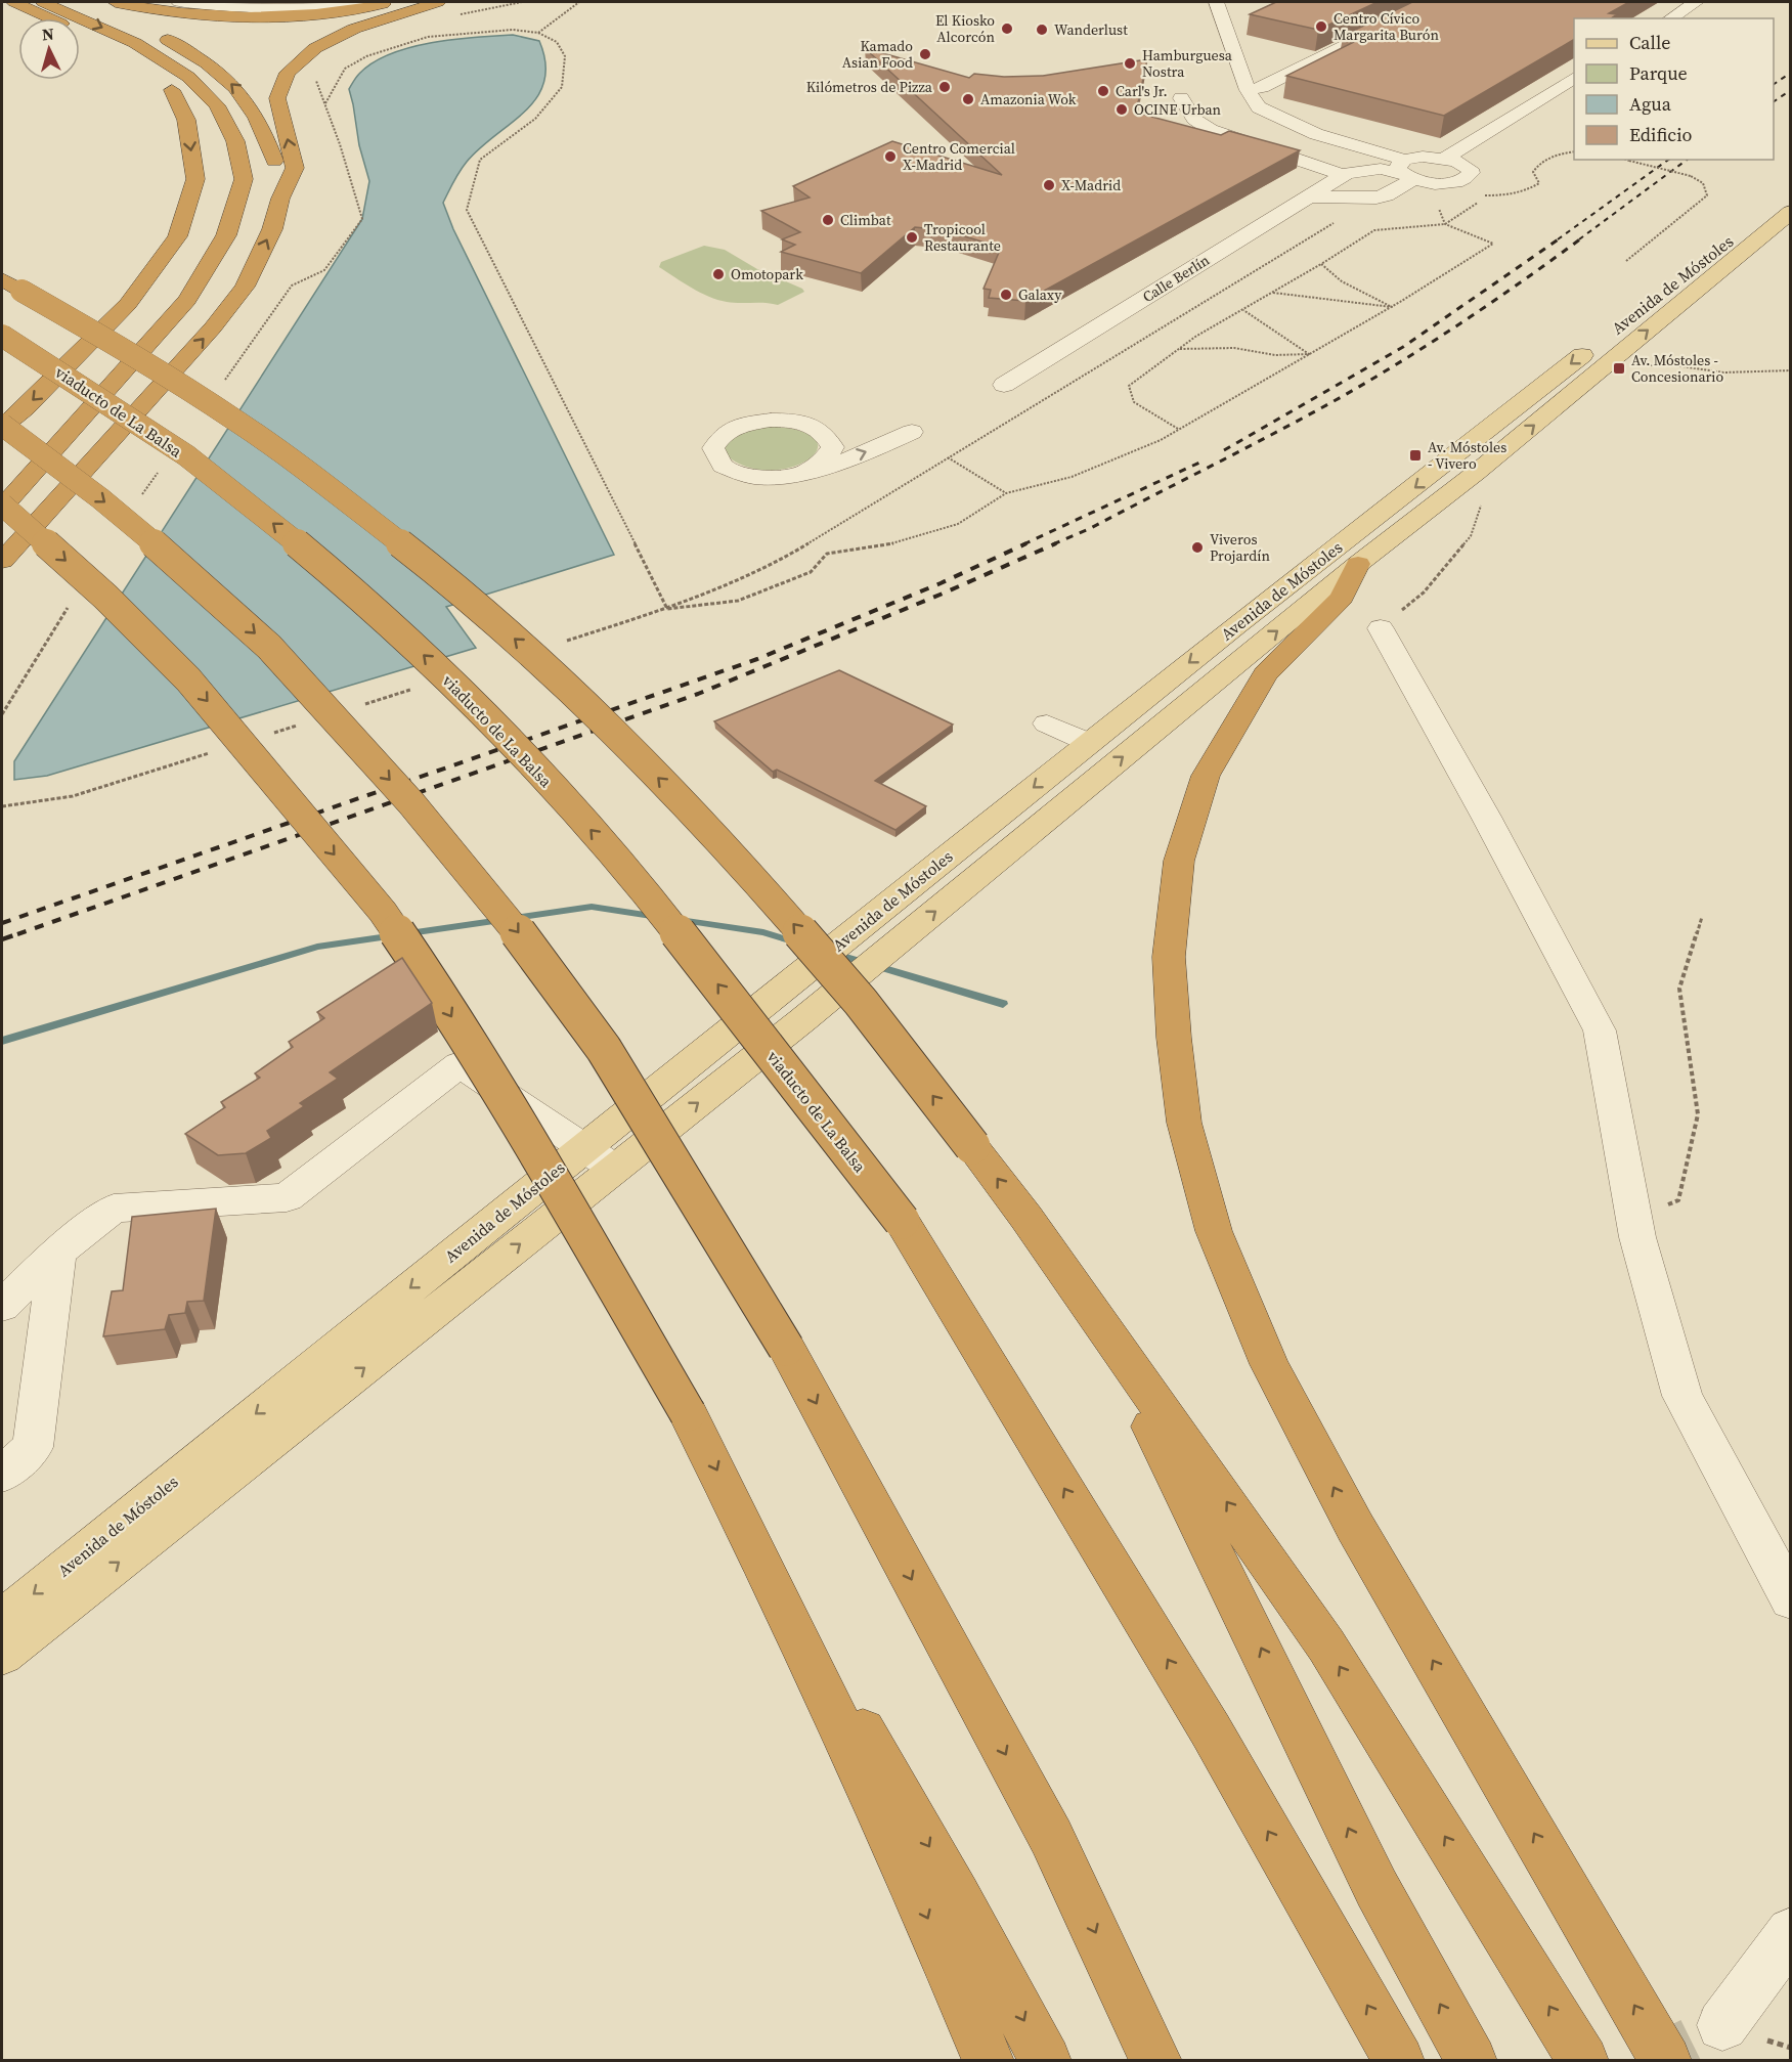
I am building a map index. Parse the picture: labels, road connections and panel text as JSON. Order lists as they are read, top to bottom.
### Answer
{
  "streets": {
    "highway": ["viaducto de La Balsa"],
    "main road": ["Avenida de Móstoles"],
    "street": ["Calle Berlín"]
  },
  "places": {
    "other": [
      "Centro Cívico Margarita Burón",
      "El Kiosko Alcorcón",
      "Wanderlust",
      "Kamado Asian Food",
      "Hamburguesa Nostra",
      "Kilómetros de Pizza",
      "Carl's Jr.",
      "Amazonia Wok",
      "OCINE Urban",
      "Centro Comercial X-Madrid",
      "X-Madrid",
      "Climbat",
      "Tropicool Restaurante",
      "Omotopark",
      "Galaxy",
      "Viveros Projardín"
    ],
    "transit": ["Av. Móstoles - Concesionario", "Av. Móstoles - Vivero"]
  },
  "legend": [
    "Calle",
    "Parque",
    "Agua",
    "Edificio"
  ],
  "north": "top"
}
